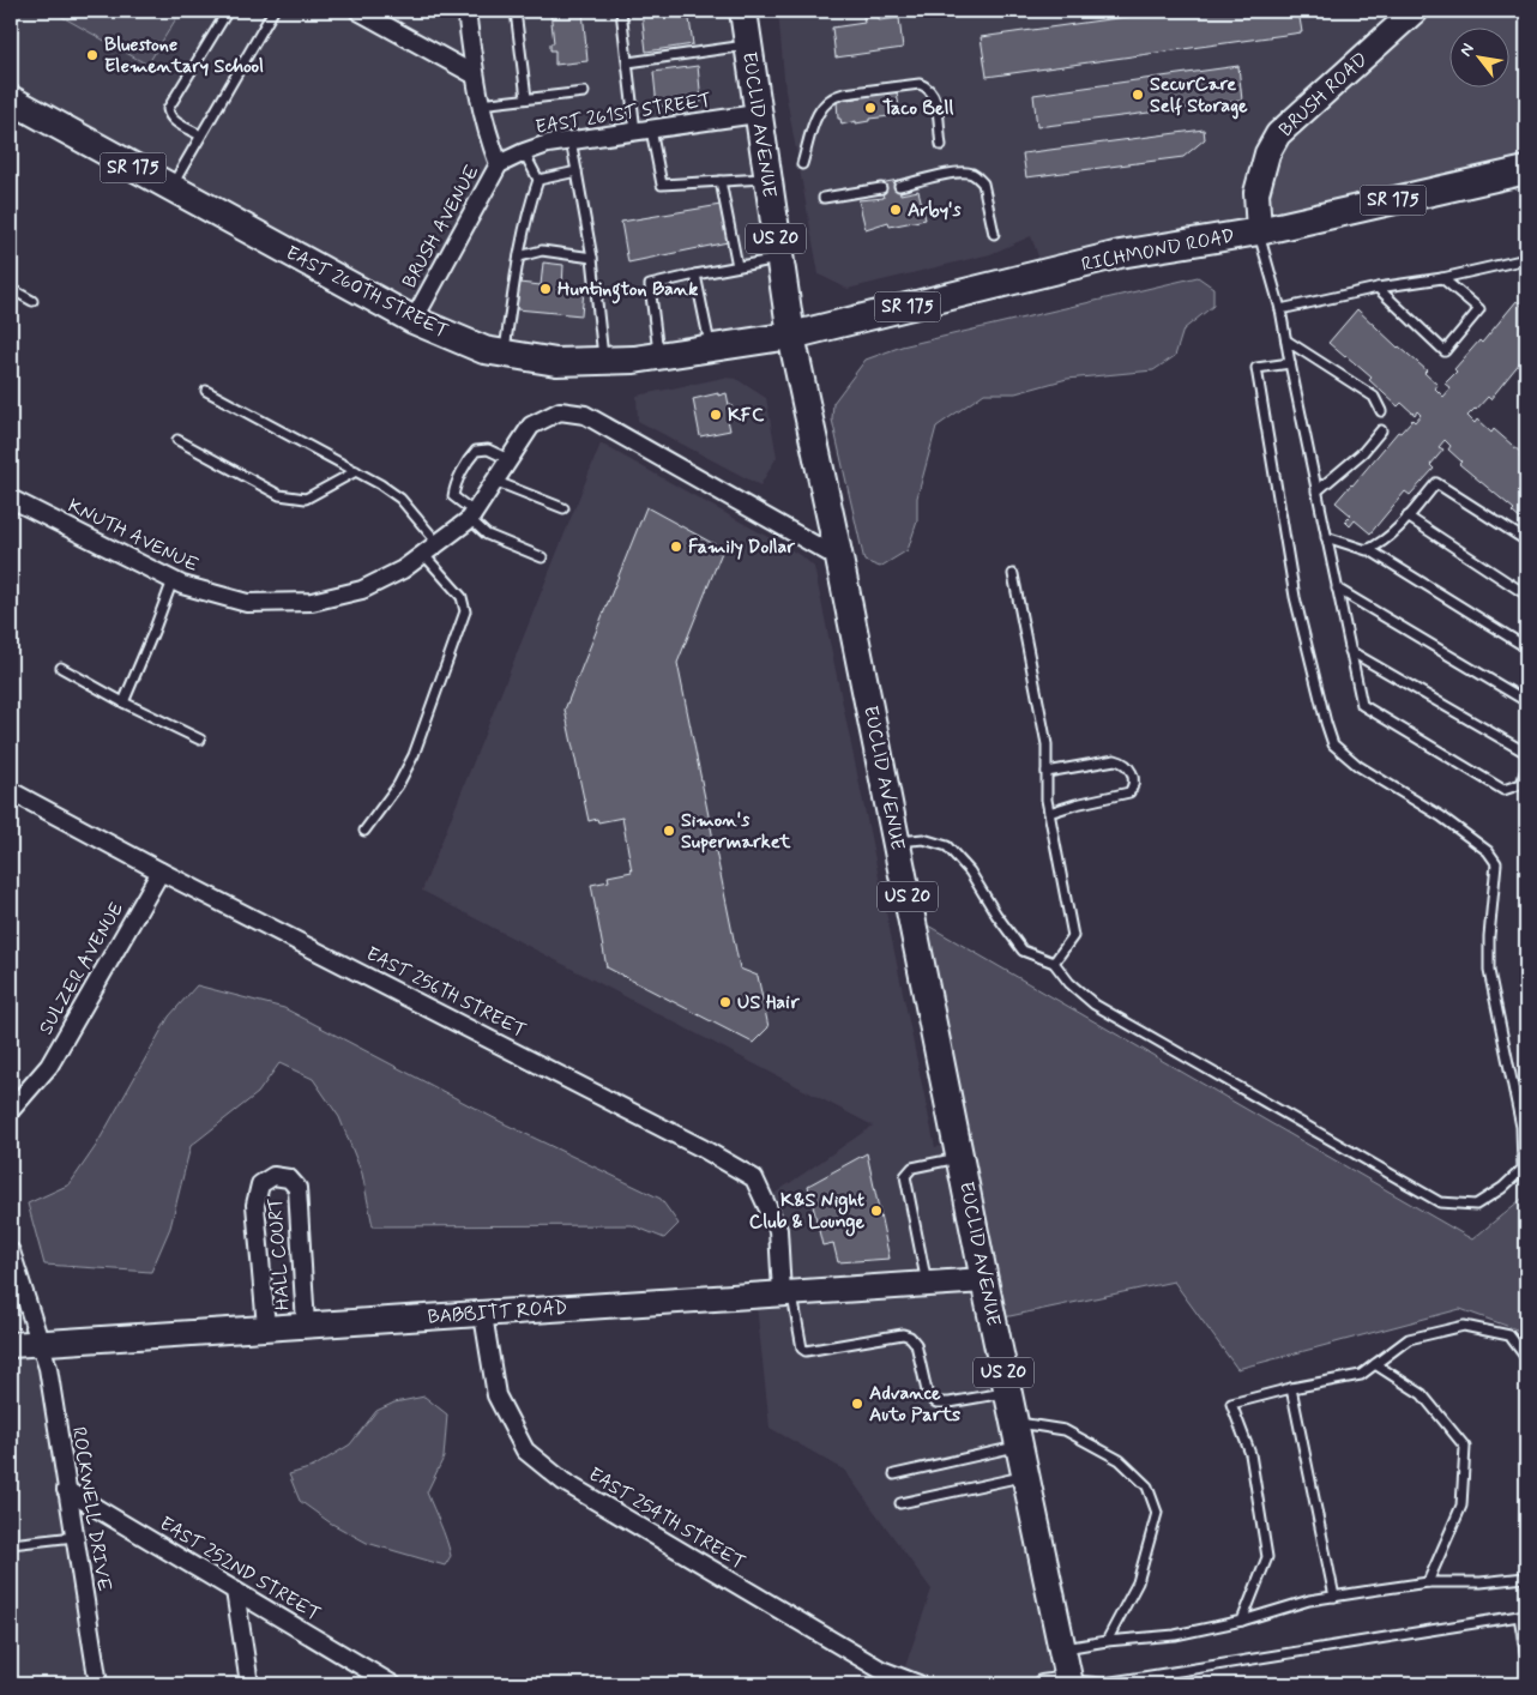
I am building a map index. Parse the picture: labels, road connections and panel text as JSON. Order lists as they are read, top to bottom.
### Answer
{
  "streets": {
    "main road": [
      "BRUSH ROAD",
      "EUCLID AVENUE",
      "SR 175",
      "US 20",
      "RICHMOND ROAD",
      "EAST 260TH STREET",
      "BABBITT ROAD"
    ],
    "street": [
      "EAST 261ST STREET",
      "BRUSH AVENUE",
      "KNUTH AVENUE",
      "SULZER AVENUE",
      "EAST 256TH STREET",
      "HALL COURT",
      "ROCKWELL DRIVE",
      "EAST 254TH STREET",
      "EAST 252ND STREET"
    ]
  },
  "crossings": [
    ["BRUSH ROAD", "RICHMOND ROAD"],
    ["EAST 261ST STREET", "EUCLID AVENUE"],
    ["EAST 261ST STREET", "BRUSH AVENUE"],
    ["EUCLID AVENUE", "RICHMOND ROAD"],
    ["EUCLID AVENUE", "EAST 260TH STREET"],
    ["EUCLID AVENUE", "KNUTH AVENUE"],
    ["EUCLID AVENUE", "BABBITT ROAD"],
    ["BRUSH AVENUE", "EAST 260TH STREET"],
    ["RICHMOND ROAD", "EAST 260TH STREET"],
    ["SULZER AVENUE", "EAST 256TH STREET"],
    ["EAST 256TH STREET", "BABBITT ROAD"],
    ["HALL COURT", "BABBITT ROAD"],
    ["BABBITT ROAD", "ROCKWELL DRIVE"],
    ["BABBITT ROAD", "EAST 254TH STREET"],
    ["ROCKWELL DRIVE", "EAST 252ND STREET"]
  ],
  "places": [
    "Bluestone Elementary School",
    "SecurCare Self Storage",
    "Taco Bell",
    "Arby's",
    "Huntington Bank",
    "KFC",
    "Family Dollar",
    "Simon's Supermarket",
    "US Hair",
    "K&S Night Club & Lounge",
    "Advance Auto Parts"
  ],
  "north": "top left"
}
